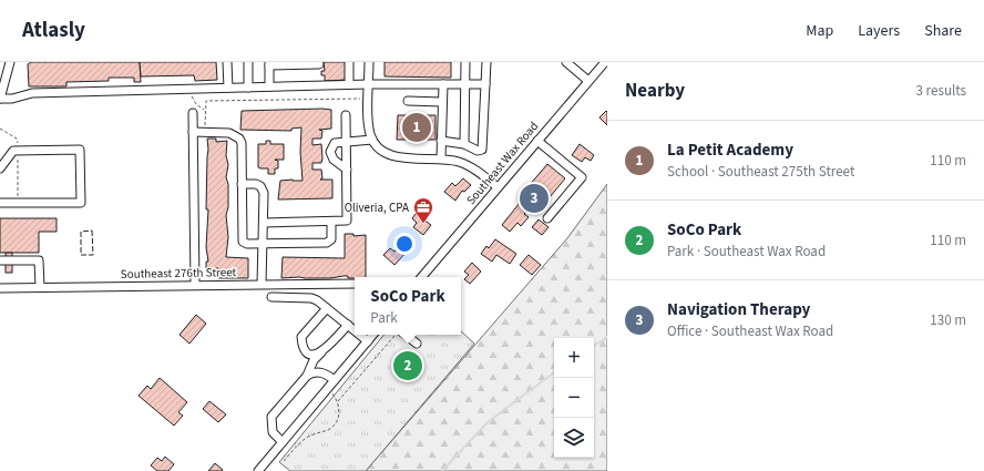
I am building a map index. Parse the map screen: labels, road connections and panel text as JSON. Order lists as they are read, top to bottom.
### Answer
{
  "streets": {
    "street": ["Southeast Wax Road", "Southeast 276th Street"]
  },
  "places": {
    "office": ["Oliveria, CPA"]
  },
  "page": {
    "header": "Atlasly",
    "nav": ["Map", "Layers", "Share"],
    "heading": ["Nearby", "3 results"],
    "pins": ["1", "3", "2"],
    "list": [
      {
        "mark": "1",
        "name": "La Petit Academy",
        "note": "School · Southeast 275th Street",
        "value": "110 m"
      },
      {
        "mark": "2",
        "name": "SoCo Park",
        "note": "Park · Southeast Wax Road",
        "value": "110 m"
      },
      {
        "mark": "3",
        "name": "Navigation Therapy",
        "note": "Office · Southeast Wax Road",
        "value": "130 m"
      }
    ],
    "popup": ["SoCo Park", "Park"],
    "map_buttons": ["+", "−"]
  }
}
